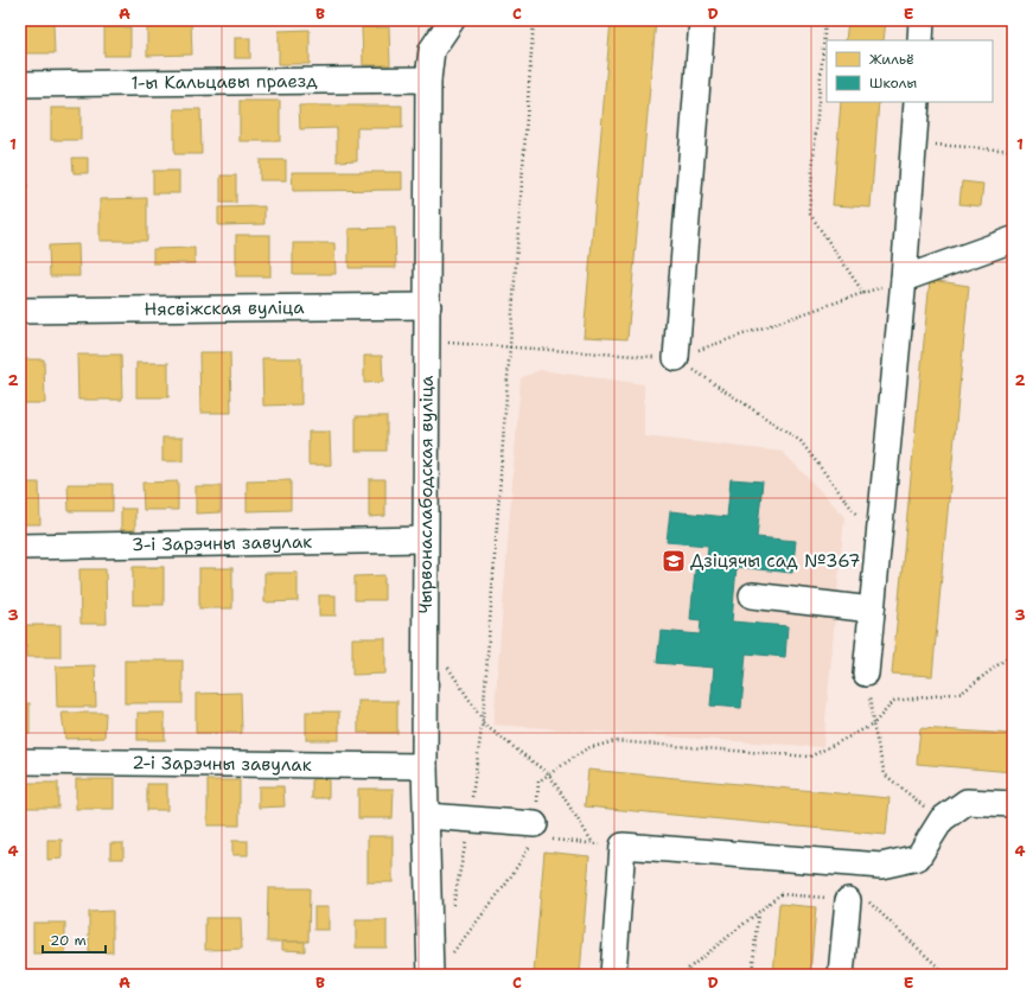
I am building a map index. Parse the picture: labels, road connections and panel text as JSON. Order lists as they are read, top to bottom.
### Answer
{
  "streets": {
    "street": [
      "1-ы Кальцавы праезд",
      "Нясвіжская вуліца",
      "Чырвонаслабодская вуліца",
      "3-і Зарэчны завулак",
      "2-і Зарэчны завулак"
    ]
  },
  "crossings": [
    ["1-ы Кальцавы праезд", "Чырвонаслабодская вуліца"],
    ["Нясвіжская вуліца", "Чырвонаслабодская вуліца"],
    ["Чырвонаслабодская вуліца", "3-і Зарэчны завулак"],
    ["Чырвонаслабодская вуліца", "2-і Зарэчны завулак"]
  ],
  "places": {
    "school or university": ["Дзіцячы сад №367"]
  },
  "legend": ["Жильё", "Школы"],
  "scale_bar": "20 m",
  "grid": {
    "columns": [
      "A",
      "B",
      "C",
      "D",
      "E"
    ],
    "rows": [
      "1",
      "2",
      "3",
      "4"
    ]
  }
}
